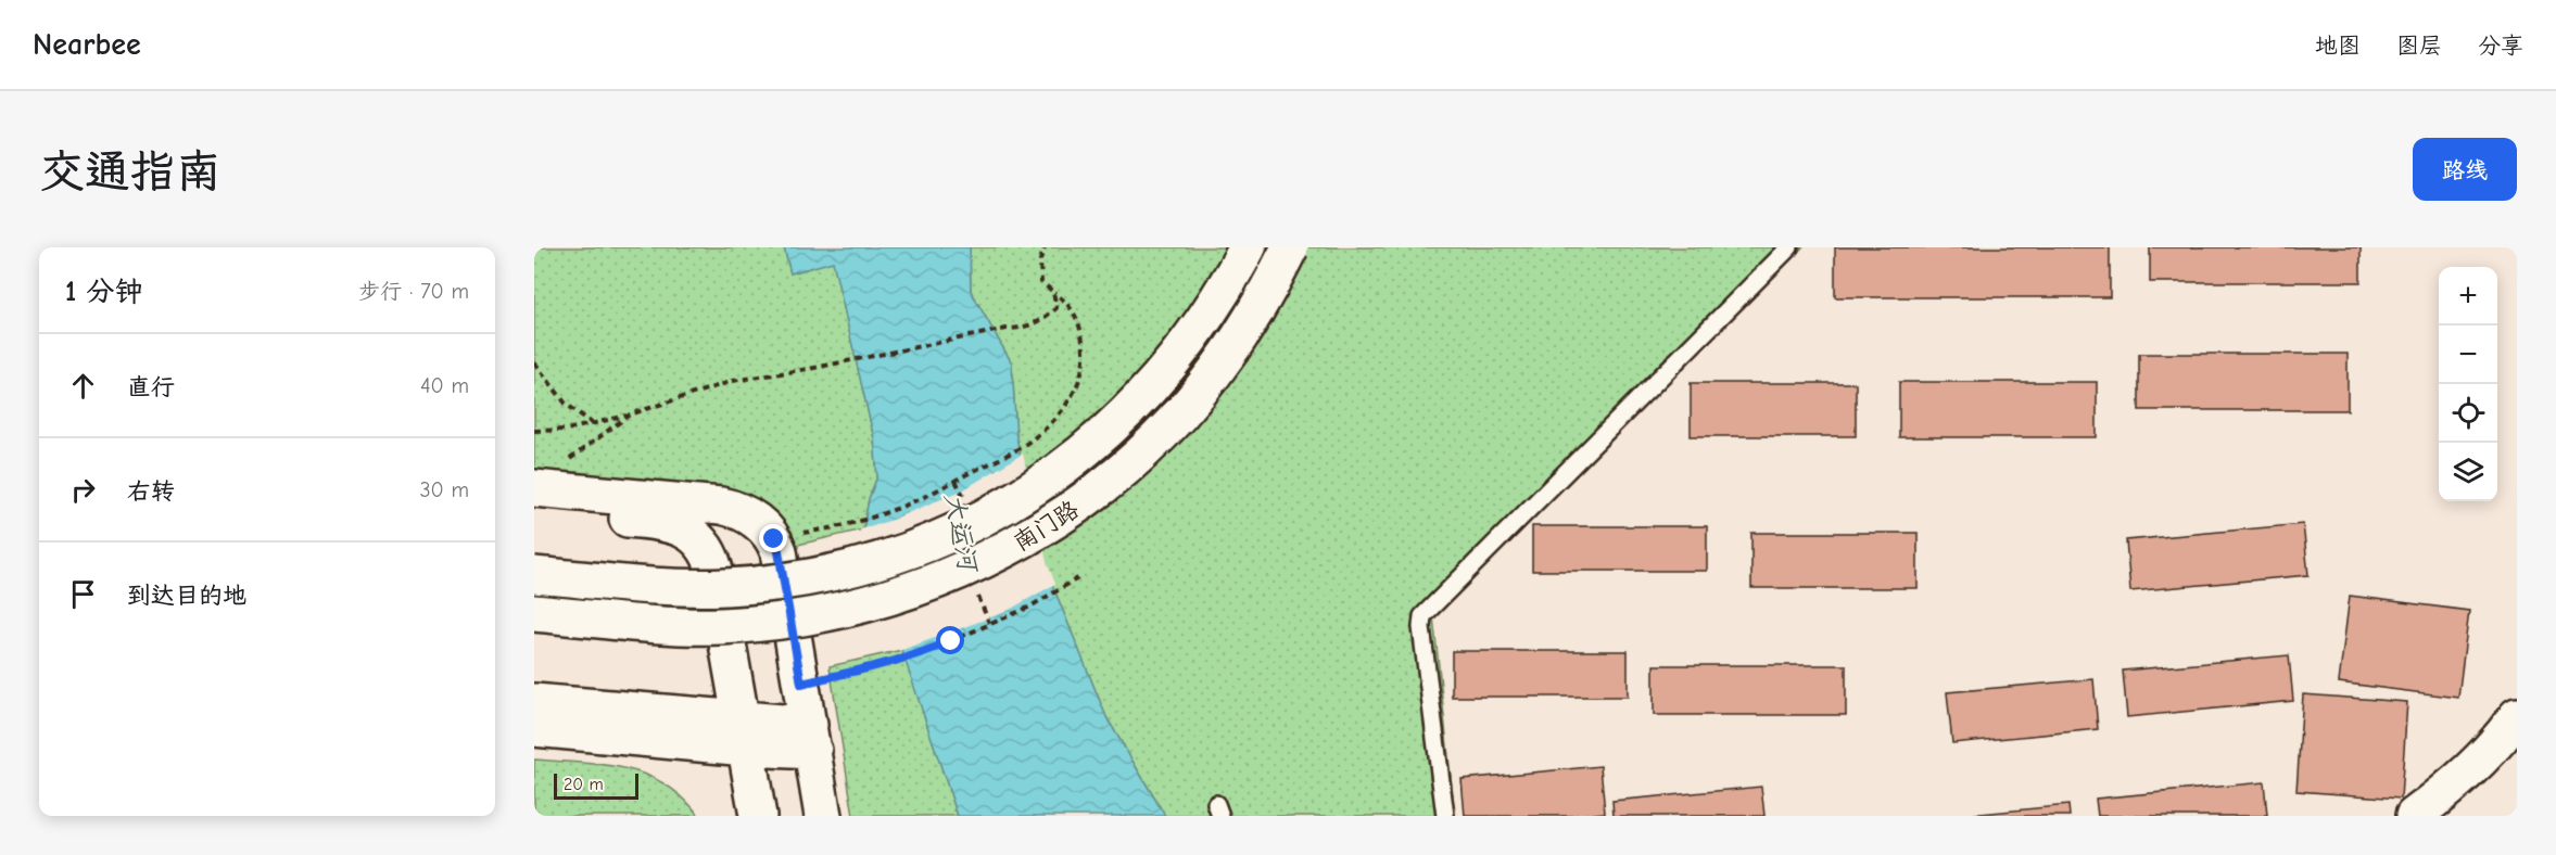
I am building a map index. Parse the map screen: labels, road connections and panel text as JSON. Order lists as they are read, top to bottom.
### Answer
{
  "streets": {
    "main road": ["南门路"]
  },
  "water": ["大运河"],
  "scale_bar": "20 m",
  "page": {
    "header": "Nearbee",
    "nav": ["地图", "图层", "分享"],
    "buttons": "路线",
    "title": "交通指南",
    "heading": ["1 分钟", "步行 · 70 m"],
    "map_buttons": ["+", "−"],
    "list": [
      ["直行", "40 m"],
      ["右转", "30 m"],
      "到达目的地"
    ],
    "scale": "20 m"
  }
}
